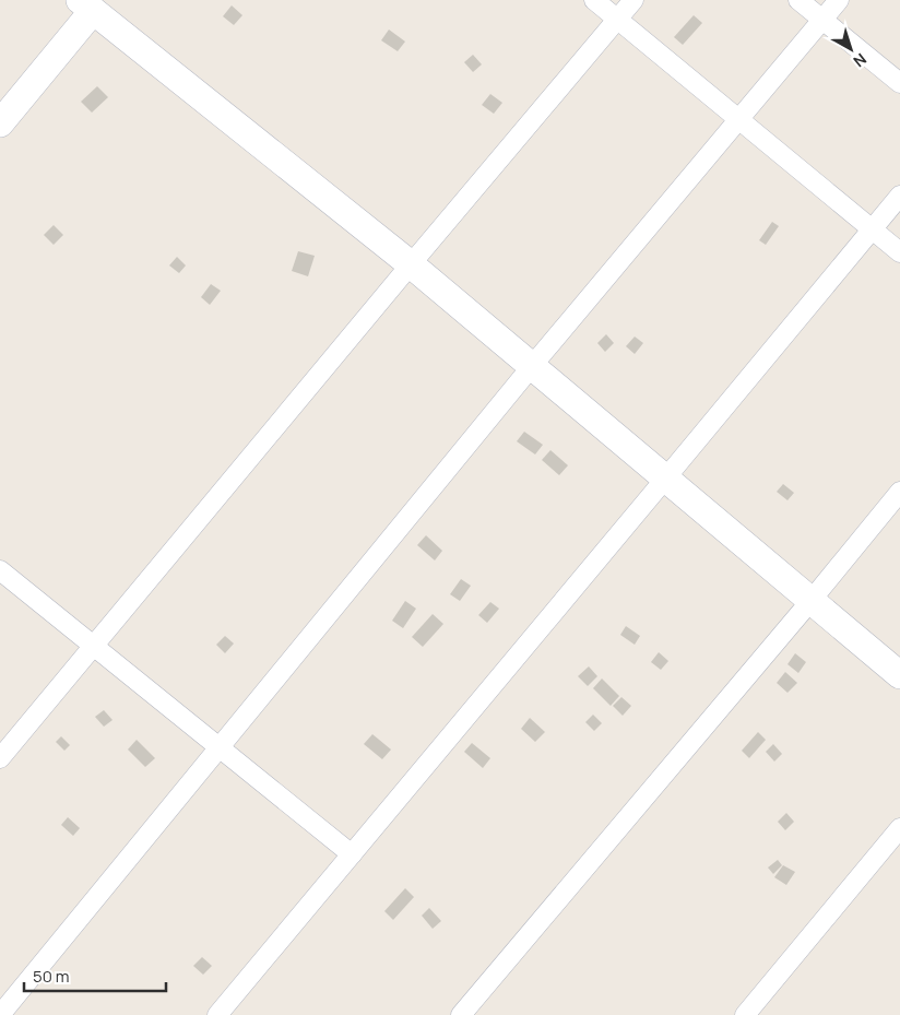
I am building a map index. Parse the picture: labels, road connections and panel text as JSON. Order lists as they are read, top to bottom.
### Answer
{
  "scale_bar": "50 m",
  "north": "bottom right"
}
